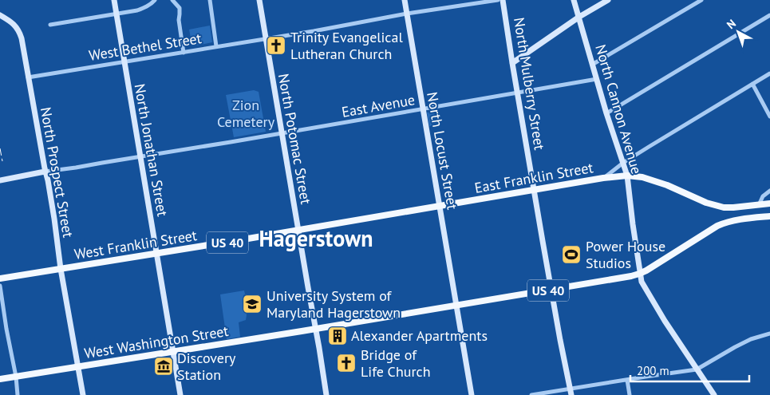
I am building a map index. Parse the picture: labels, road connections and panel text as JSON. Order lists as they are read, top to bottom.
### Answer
{
  "streets": {
    "main road": [
      "North Mulberry Street",
      "North Cannon Avenue",
      "North Potomac Street",
      "North Jonathan Street",
      "North Locust Street",
      "North Prospect Street",
      "East Franklin Street",
      "US 40",
      "West Franklin Street",
      "West Washington Street"
    ],
    "street": ["West Bethel Street", "East Avenue"]
  },
  "crossings": [
    ["West Bethel Street", "North Potomac Street"],
    ["West Bethel Street", "North Jonathan Street"],
    ["West Bethel Street", "North Locust Street"],
    ["West Bethel Street", "North Prospect Street"],
    ["North Mulberry Street", "East Avenue"],
    ["North Mulberry Street", "East Franklin Street"],
    ["North Mulberry Street", "US 40"],
    ["East Avenue", "North Cannon Avenue"],
    ["East Avenue", "North Potomac Street"],
    ["East Avenue", "North Jonathan Street"],
    ["East Avenue", "North Locust Street"],
    ["East Avenue", "North Prospect Street"],
    ["North Cannon Avenue", "East Franklin Street"],
    ["North Cannon Avenue", "US 40"],
    ["North Potomac Street", "East Franklin Street"],
    ["North Potomac Street", "US 40"],
    ["North Potomac Street", "West Franklin Street"],
    ["North Potomac Street", "West Washington Street"],
    ["North Jonathan Street", "West Franklin Street"],
    ["North Jonathan Street", "West Washington Street"],
    ["North Locust Street", "East Franklin Street"],
    ["North Locust Street", "US 40"],
    ["North Prospect Street", "West Franklin Street"],
    ["North Prospect Street", "West Washington Street"],
    ["East Franklin Street", "US 40"],
    ["East Franklin Street", "West Franklin Street"],
    ["US 40", "West Washington Street"]
  ],
  "districts": ["Hagerstown"],
  "parks": ["Zion Cemetery"],
  "places": {
    "church": ["Trinity Evangelical Lutheran Church", "Bridge of Life Church"],
    "sports": ["Power House Studios"],
    "school or university": ["University System of Maryland Hagerstown"],
    "building": ["Alexander Apartments"],
    "museum": ["Discovery Station"]
  },
  "scale_bar": "200 m",
  "north": "top left"
}
